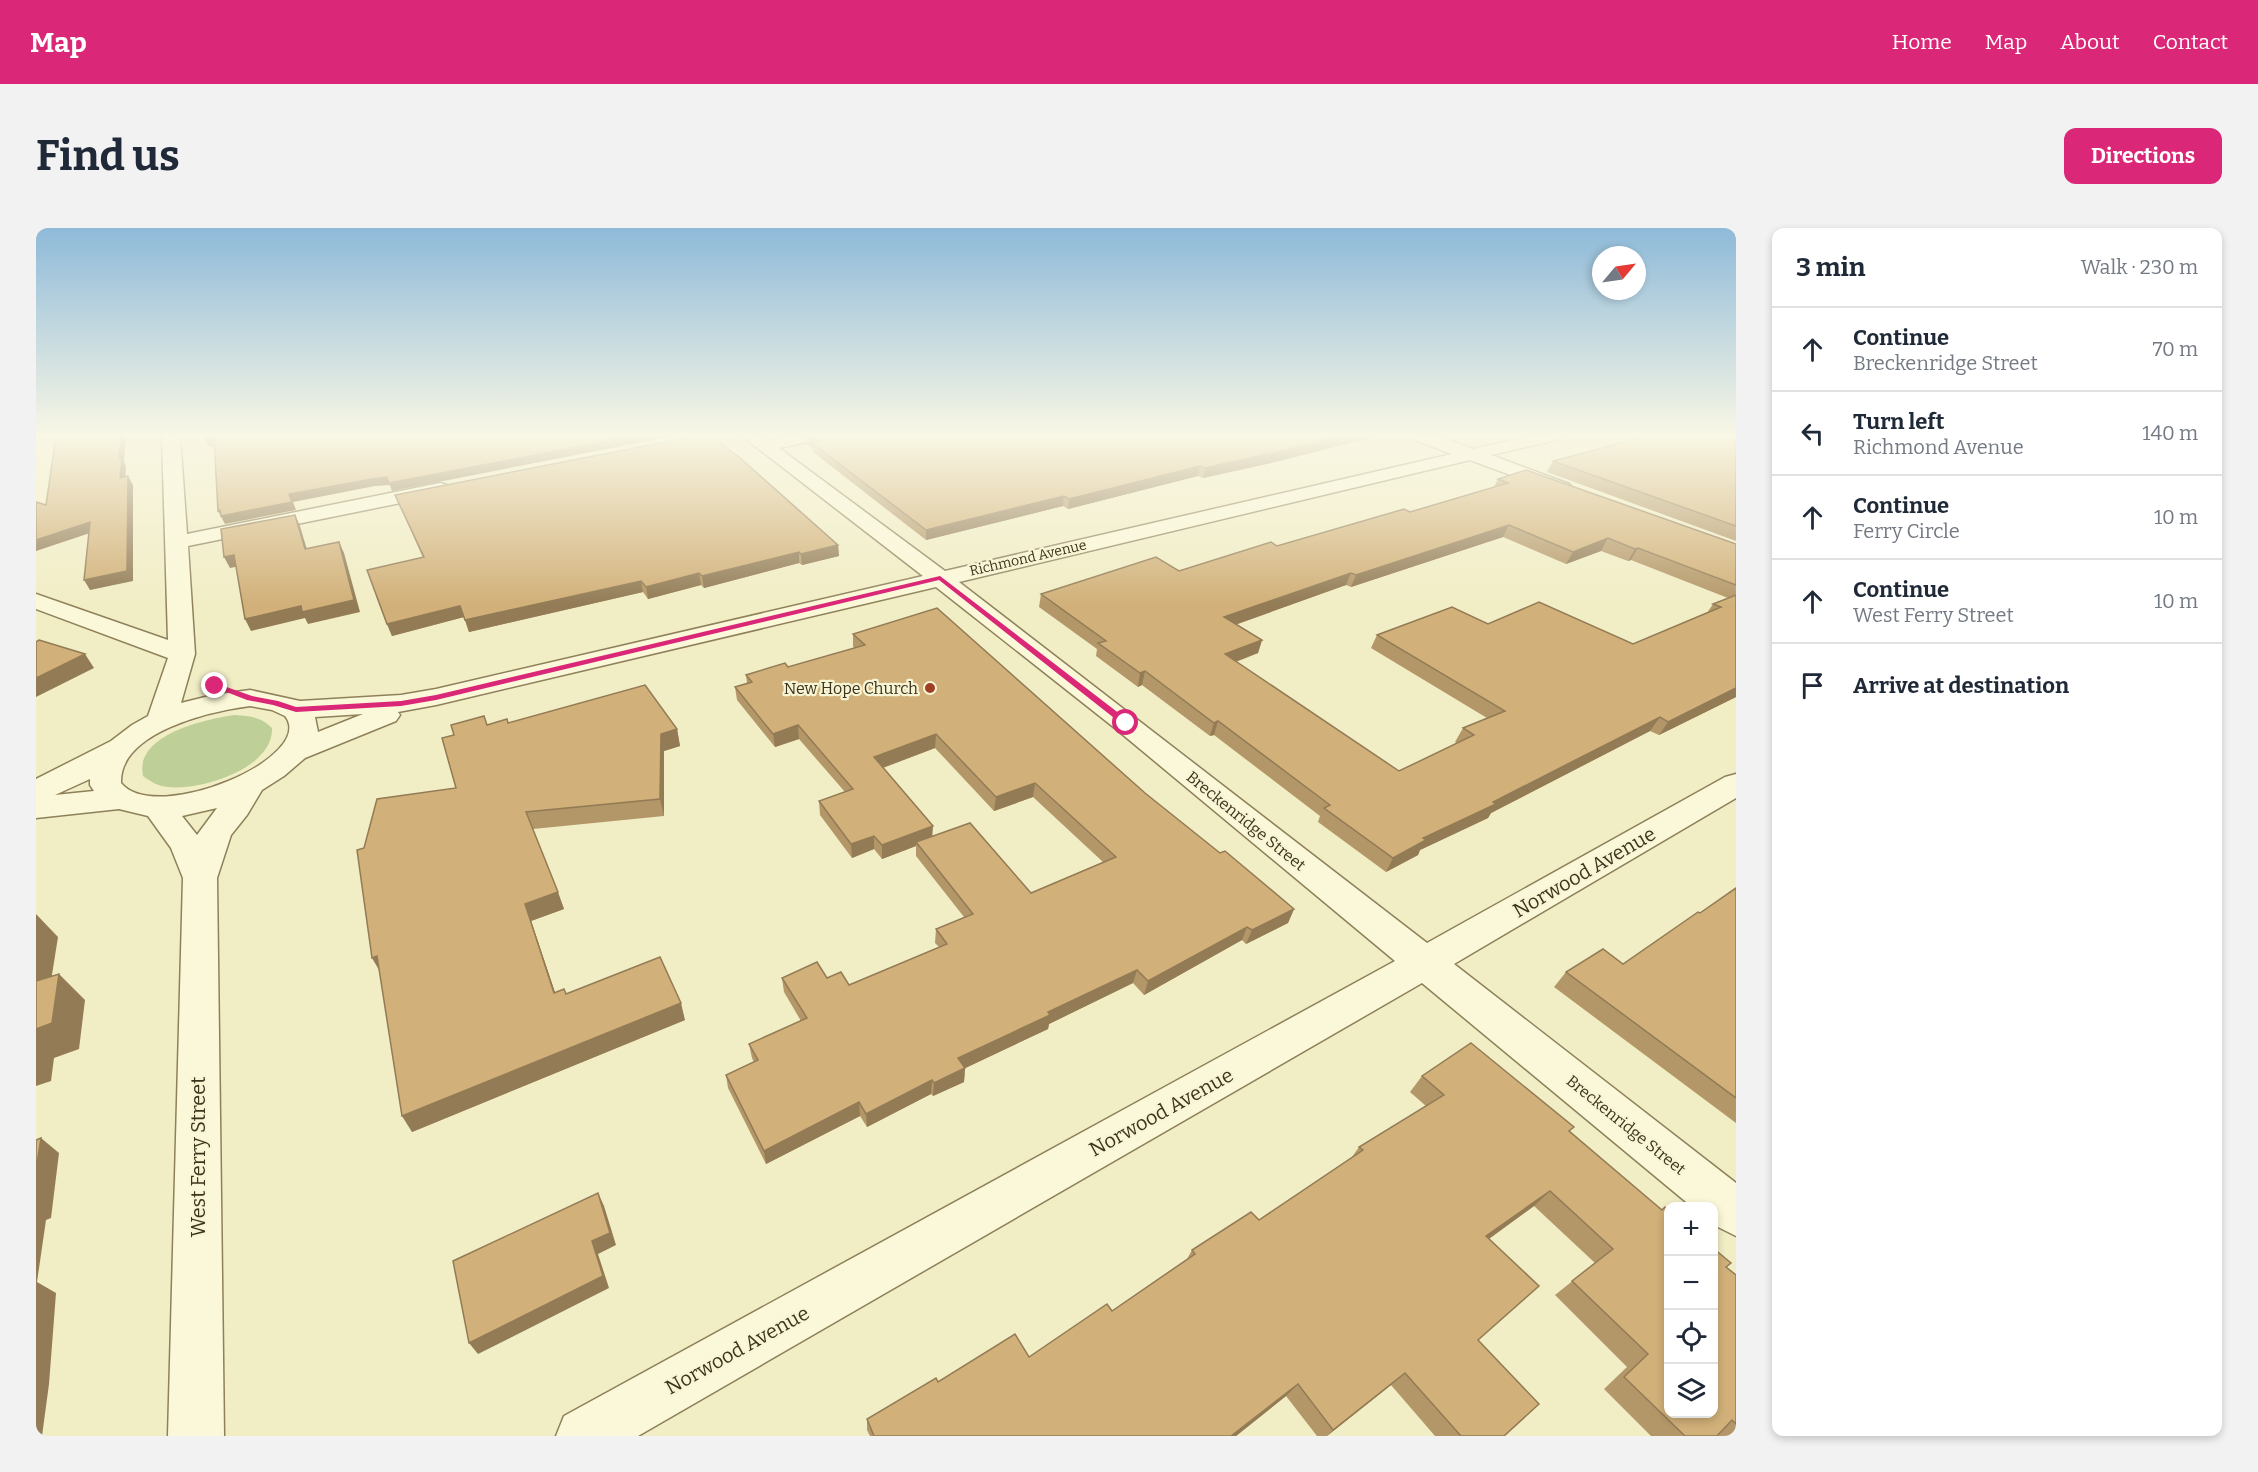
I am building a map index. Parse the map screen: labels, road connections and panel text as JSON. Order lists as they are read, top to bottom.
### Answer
{
  "streets": {
    "street": [
      "Richmond Avenue",
      "Breckenridge Street",
      "Norwood Avenue",
      "West Ferry Street"
    ]
  },
  "crossings": [
    ["Richmond Avenue", "Breckenridge Street"],
    ["Richmond Avenue", "West Ferry Street"],
    ["Breckenridge Street", "Norwood Avenue"]
  ],
  "places": ["New Hope Church"],
  "north": "top right",
  "page": {
    "header": "Map",
    "nav": [
      "Home",
      "Map",
      "About",
      "Contact"
    ],
    "buttons": "Directions",
    "title": "Find us",
    "heading": ["3 min", "Walk · 230 m"],
    "list": [
      ["Continue", "Breckenridge Street", "70 m"],
      ["Turn left", "Richmond Avenue", "140 m"],
      ["Continue", "Ferry Circle", "10 m"],
      ["Continue", "West Ferry Street", "10 m"],
      "Arrive at destination"
    ],
    "map_buttons": ["+", "−"]
  }
}
